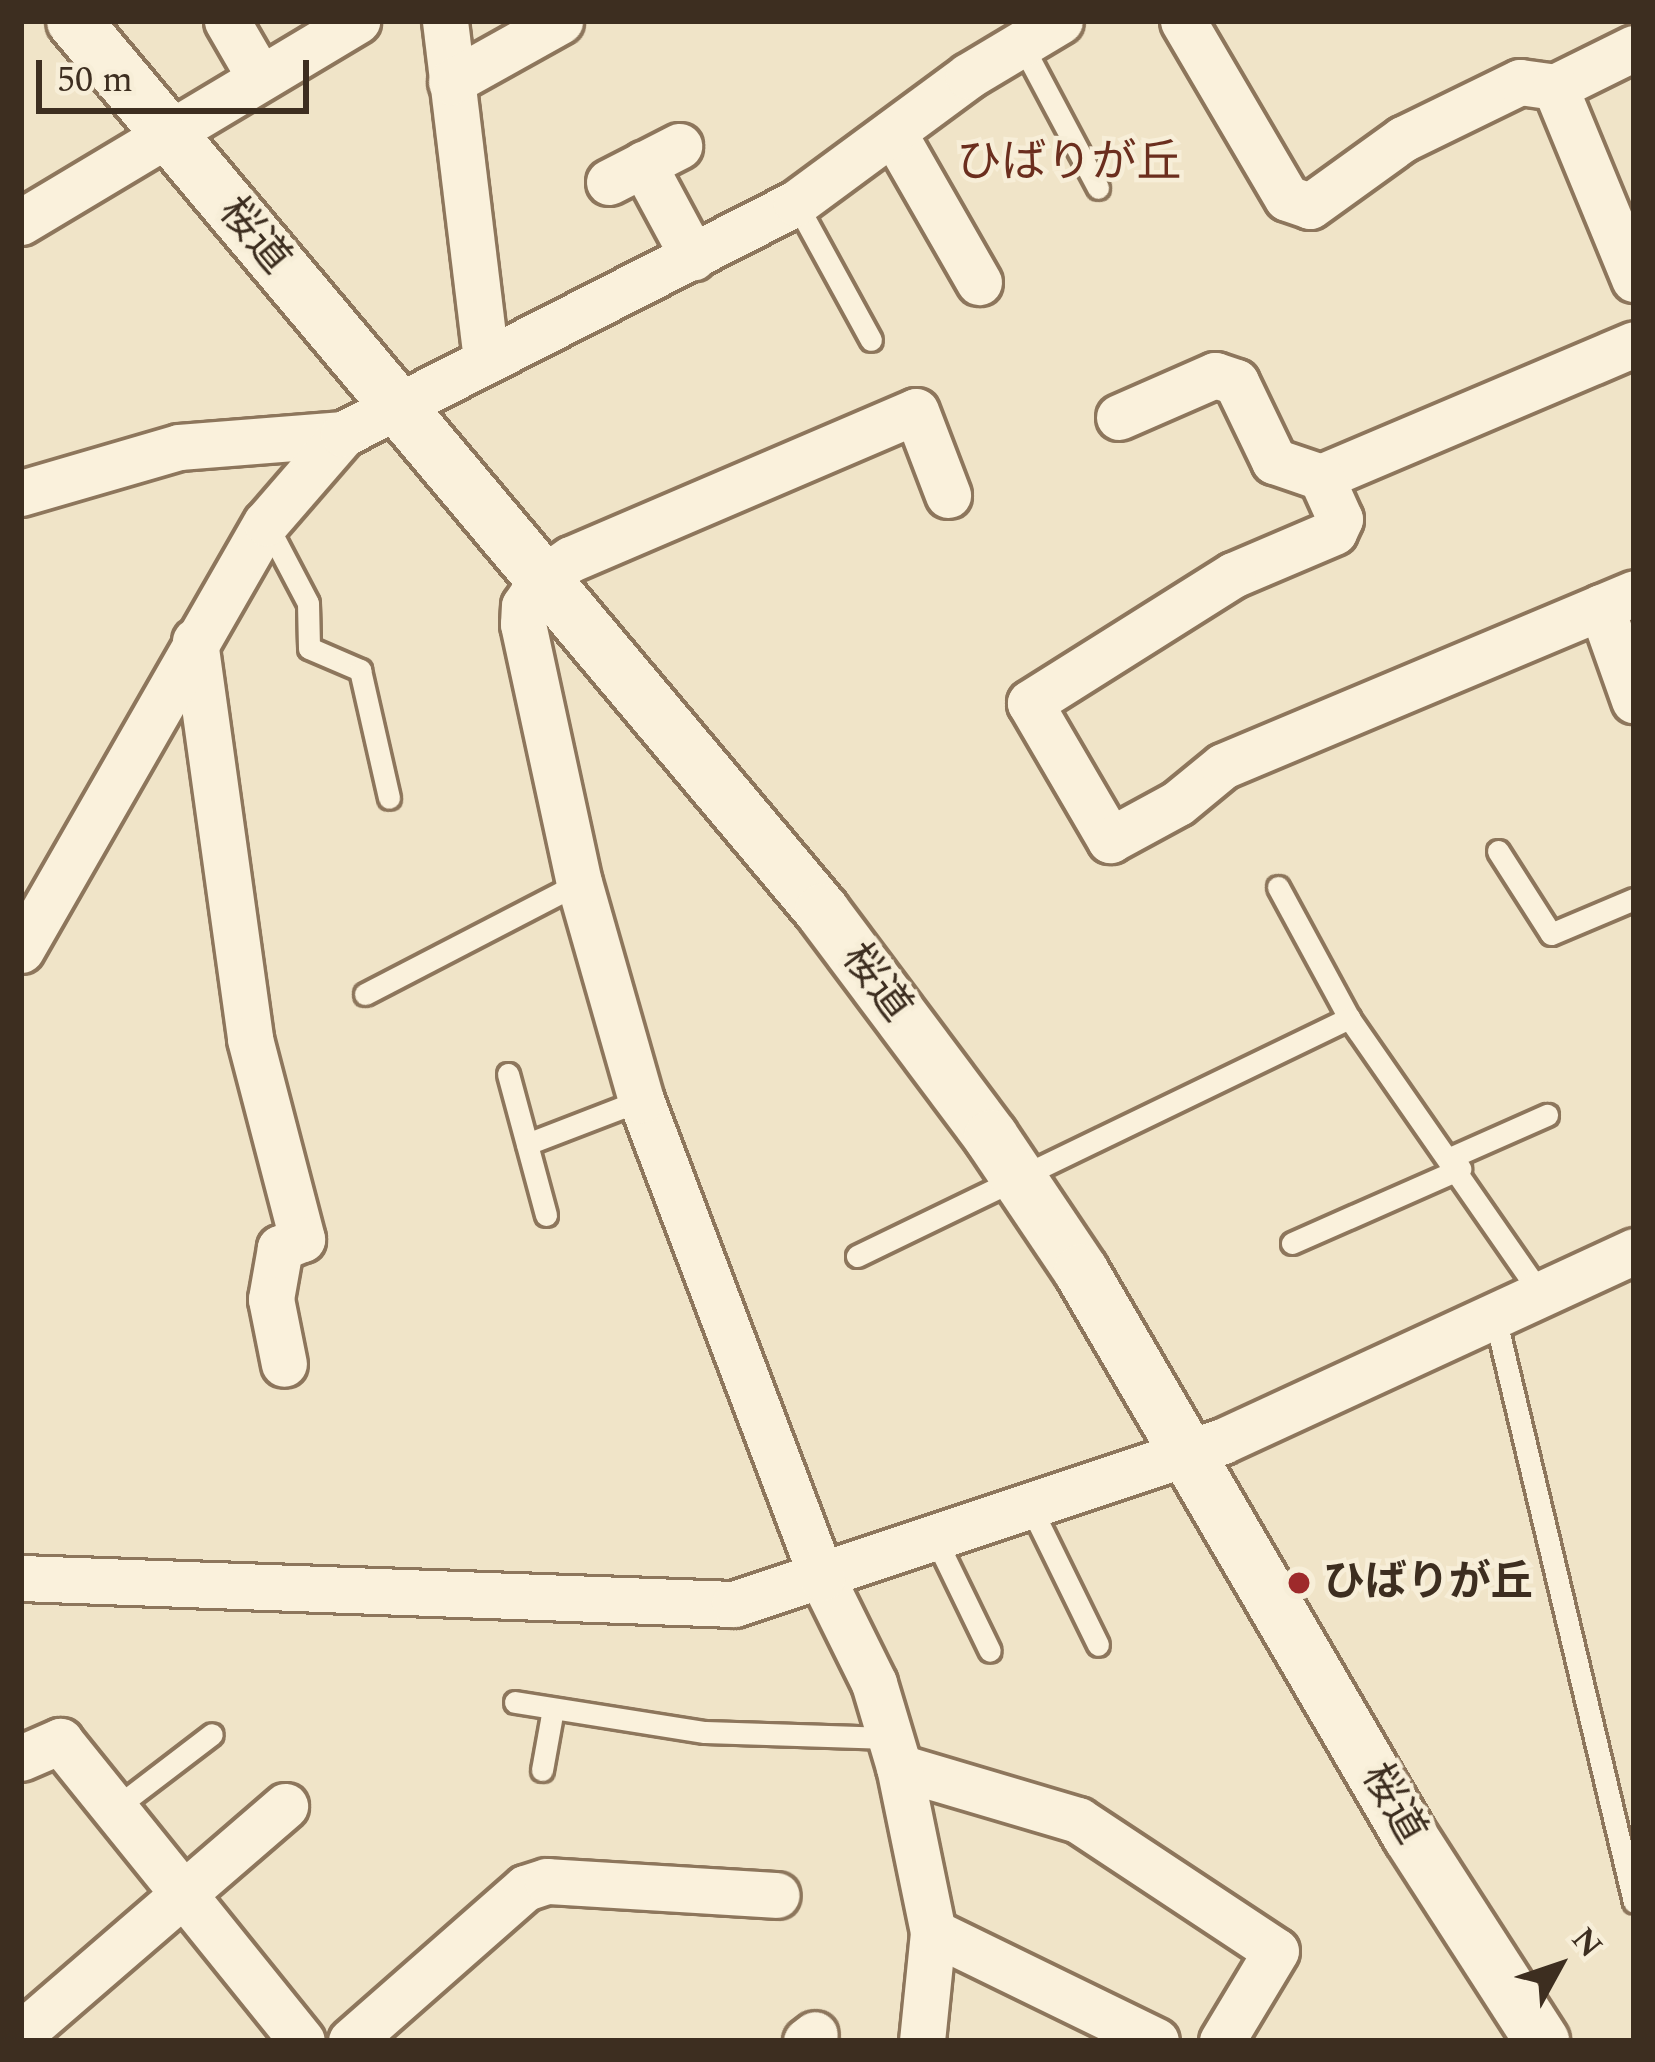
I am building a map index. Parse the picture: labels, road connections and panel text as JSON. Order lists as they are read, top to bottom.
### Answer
{
  "streets": {
    "street": ["桜道"]
  },
  "districts": ["ひばりが丘"],
  "places": ["ひばりが丘"],
  "scale_bar": "50 m",
  "north": "top right"
}
